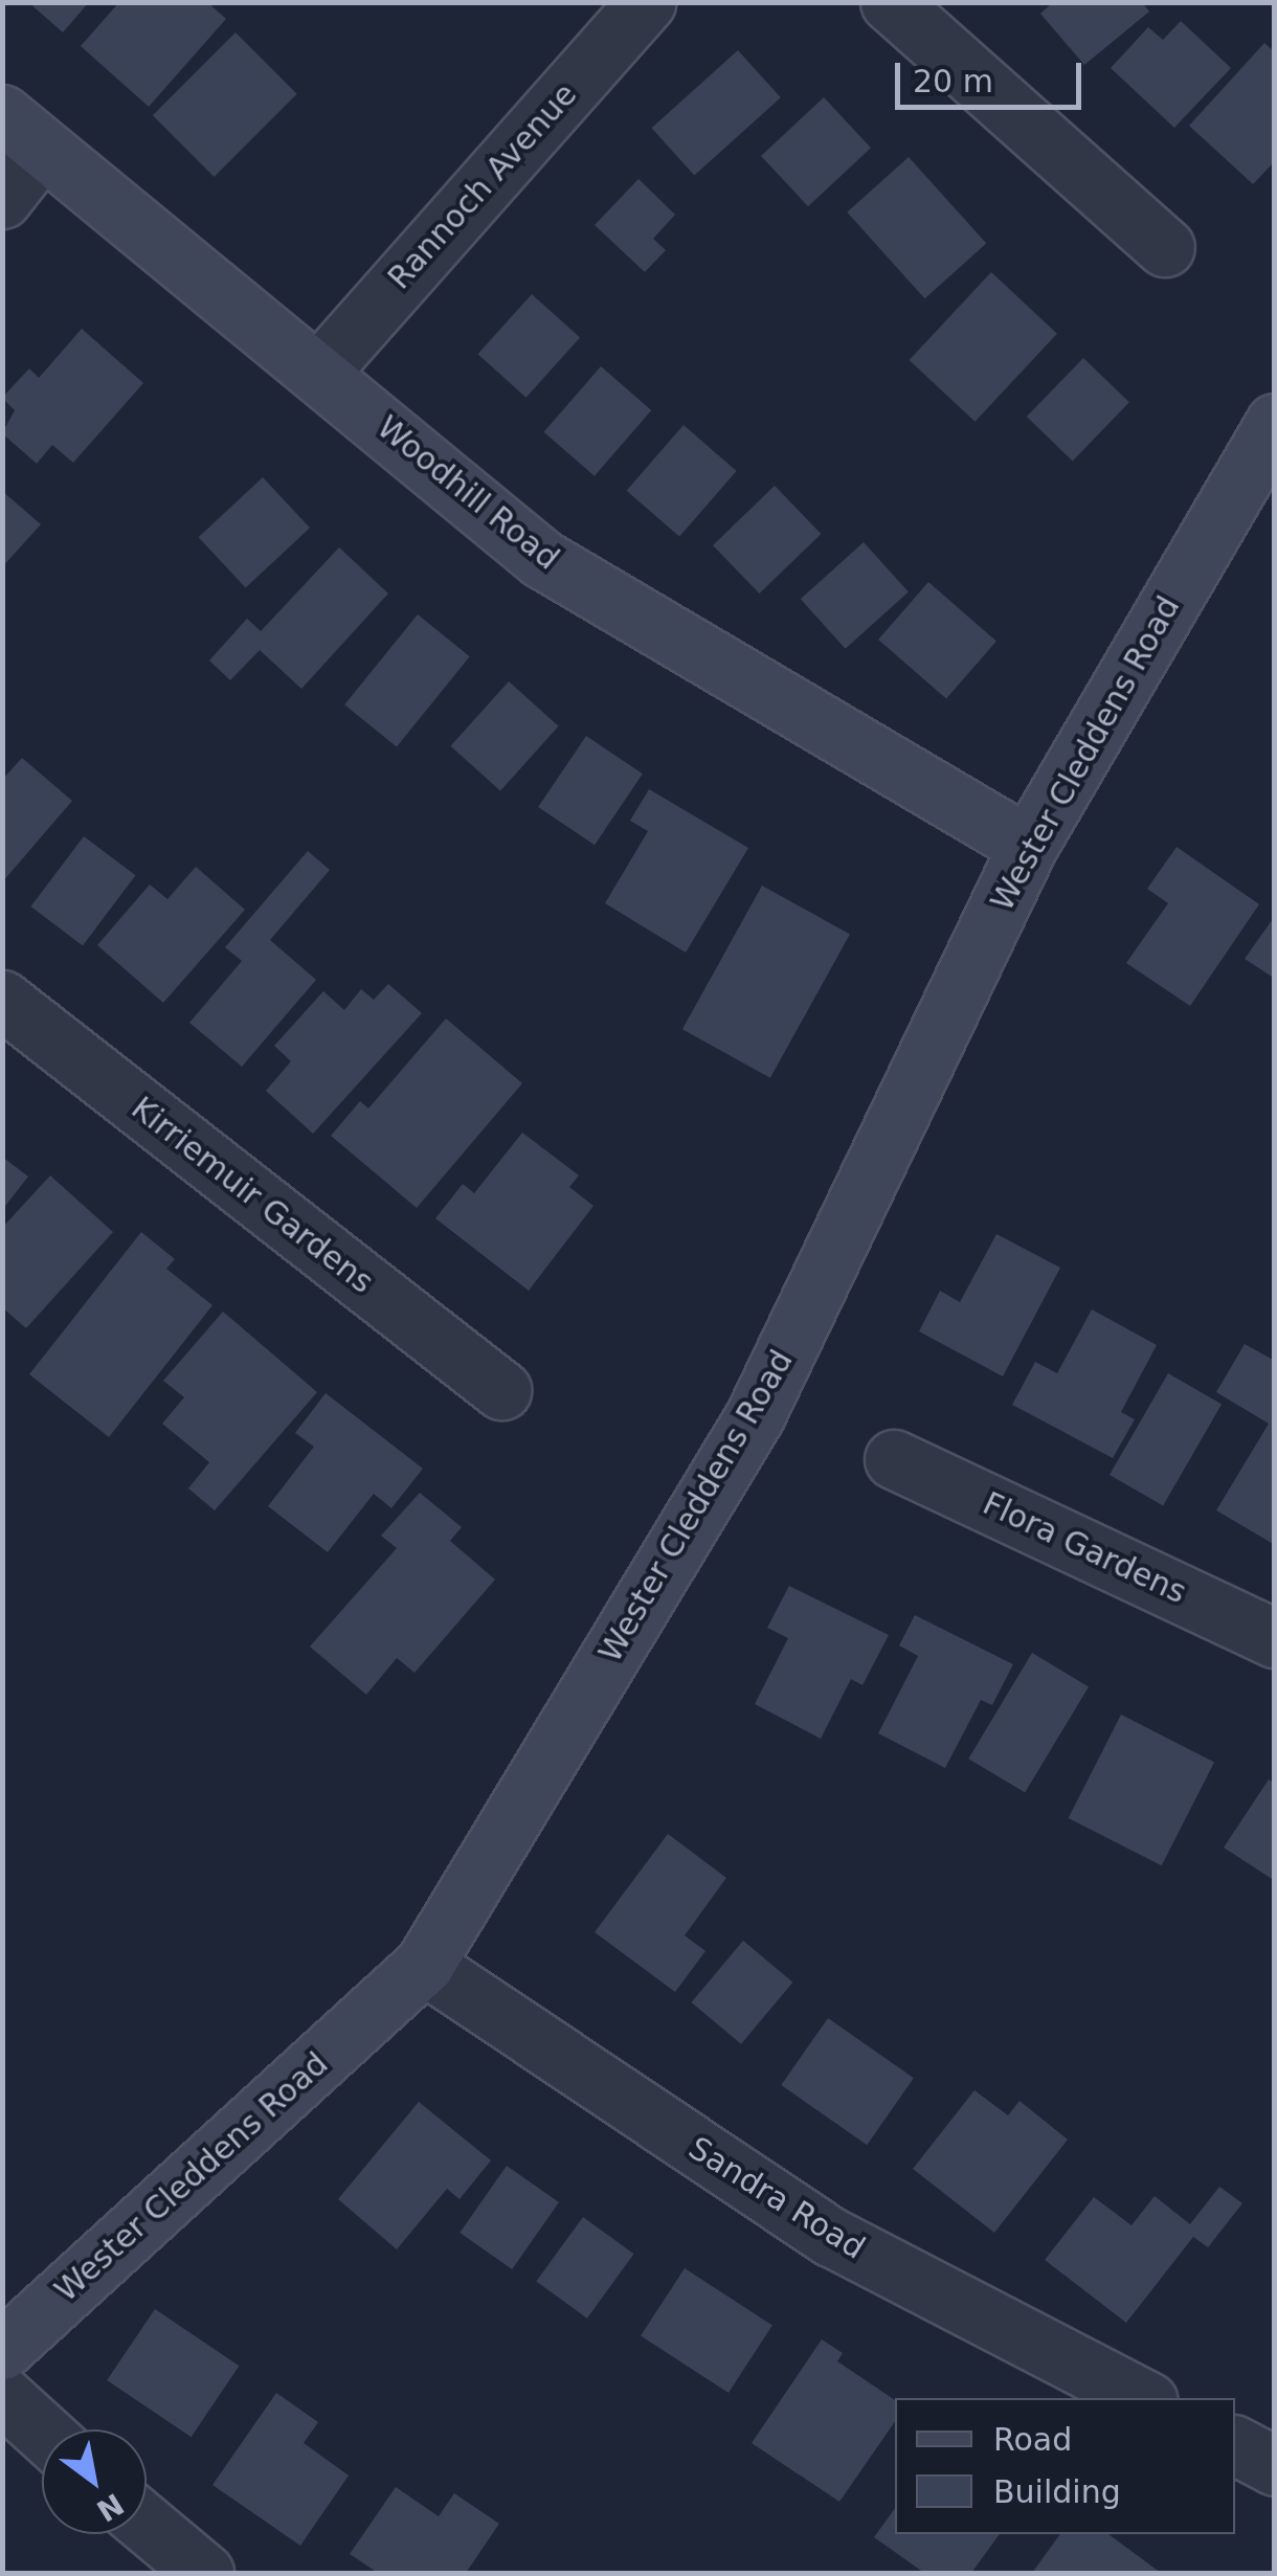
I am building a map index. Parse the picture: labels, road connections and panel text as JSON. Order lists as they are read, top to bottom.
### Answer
{
  "streets": {
    "street": [
      "Rannoch Avenue",
      "Woodhill Road",
      "Wester Cleddens Road",
      "Kirriemuir Gardens",
      "Flora Gardens",
      "Sandra Road"
    ]
  },
  "crossings": [
    ["Rannoch Avenue", "Woodhill Road"],
    ["Woodhill Road", "Wester Cleddens Road"],
    ["Wester Cleddens Road", "Sandra Road"]
  ],
  "legend": ["Road", "Building"],
  "scale_bar": "20 m",
  "north": "bottom right"
}
